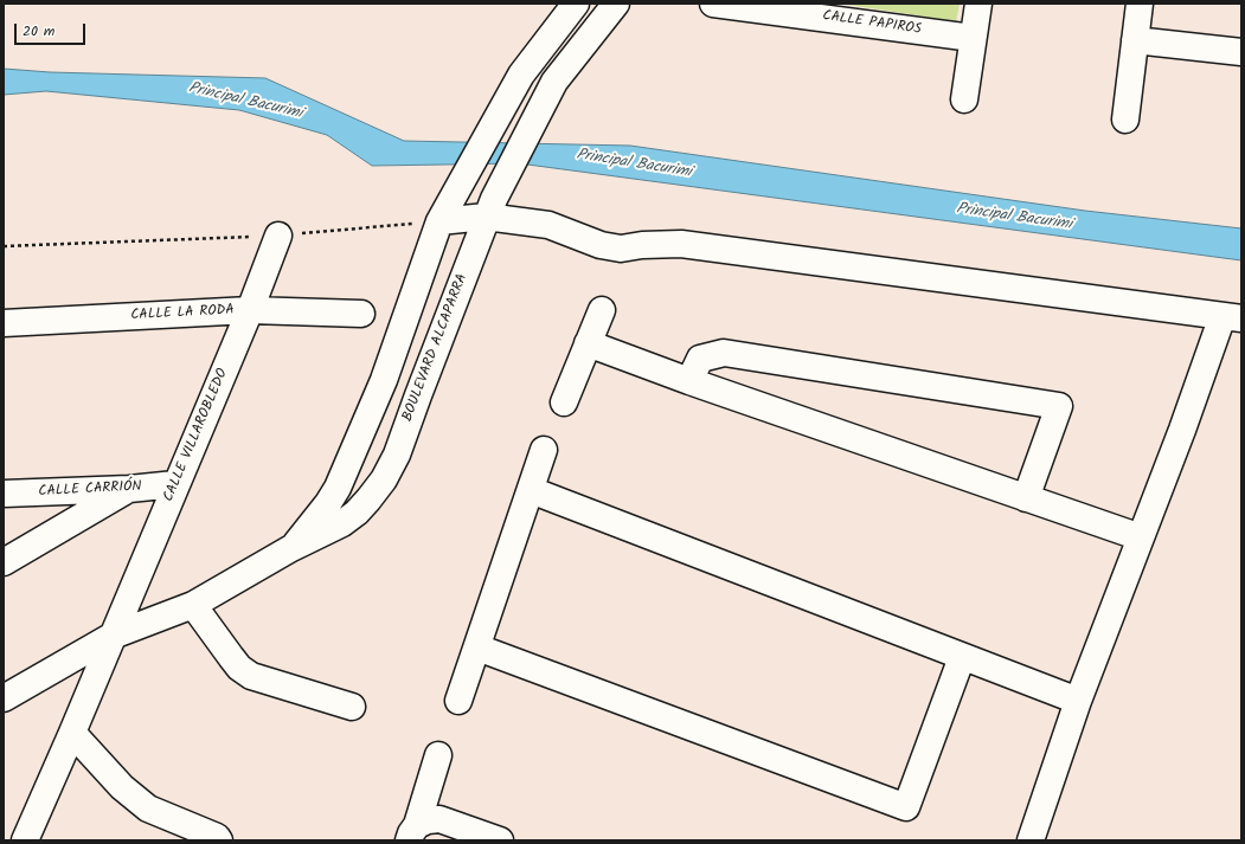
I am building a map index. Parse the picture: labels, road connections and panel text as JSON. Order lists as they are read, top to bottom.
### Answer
{
  "streets": {
    "street": [
      "CALLE PAPIROS",
      "CALLE LA RODA",
      "BOULEVARD ALCAPARRA",
      "CALLE VILLAROBLEDO",
      "CALLE CARRIÓN"
    ]
  },
  "crossings": [
    ["CALLE LA RODA", "CALLE VILLAROBLEDO"],
    ["BOULEVARD ALCAPARRA", "CALLE VILLAROBLEDO"],
    ["CALLE VILLAROBLEDO", "CALLE CARRIÓN"]
  ],
  "water": ["Principal Bacurimi"],
  "scale_bar": "20 m"
}
